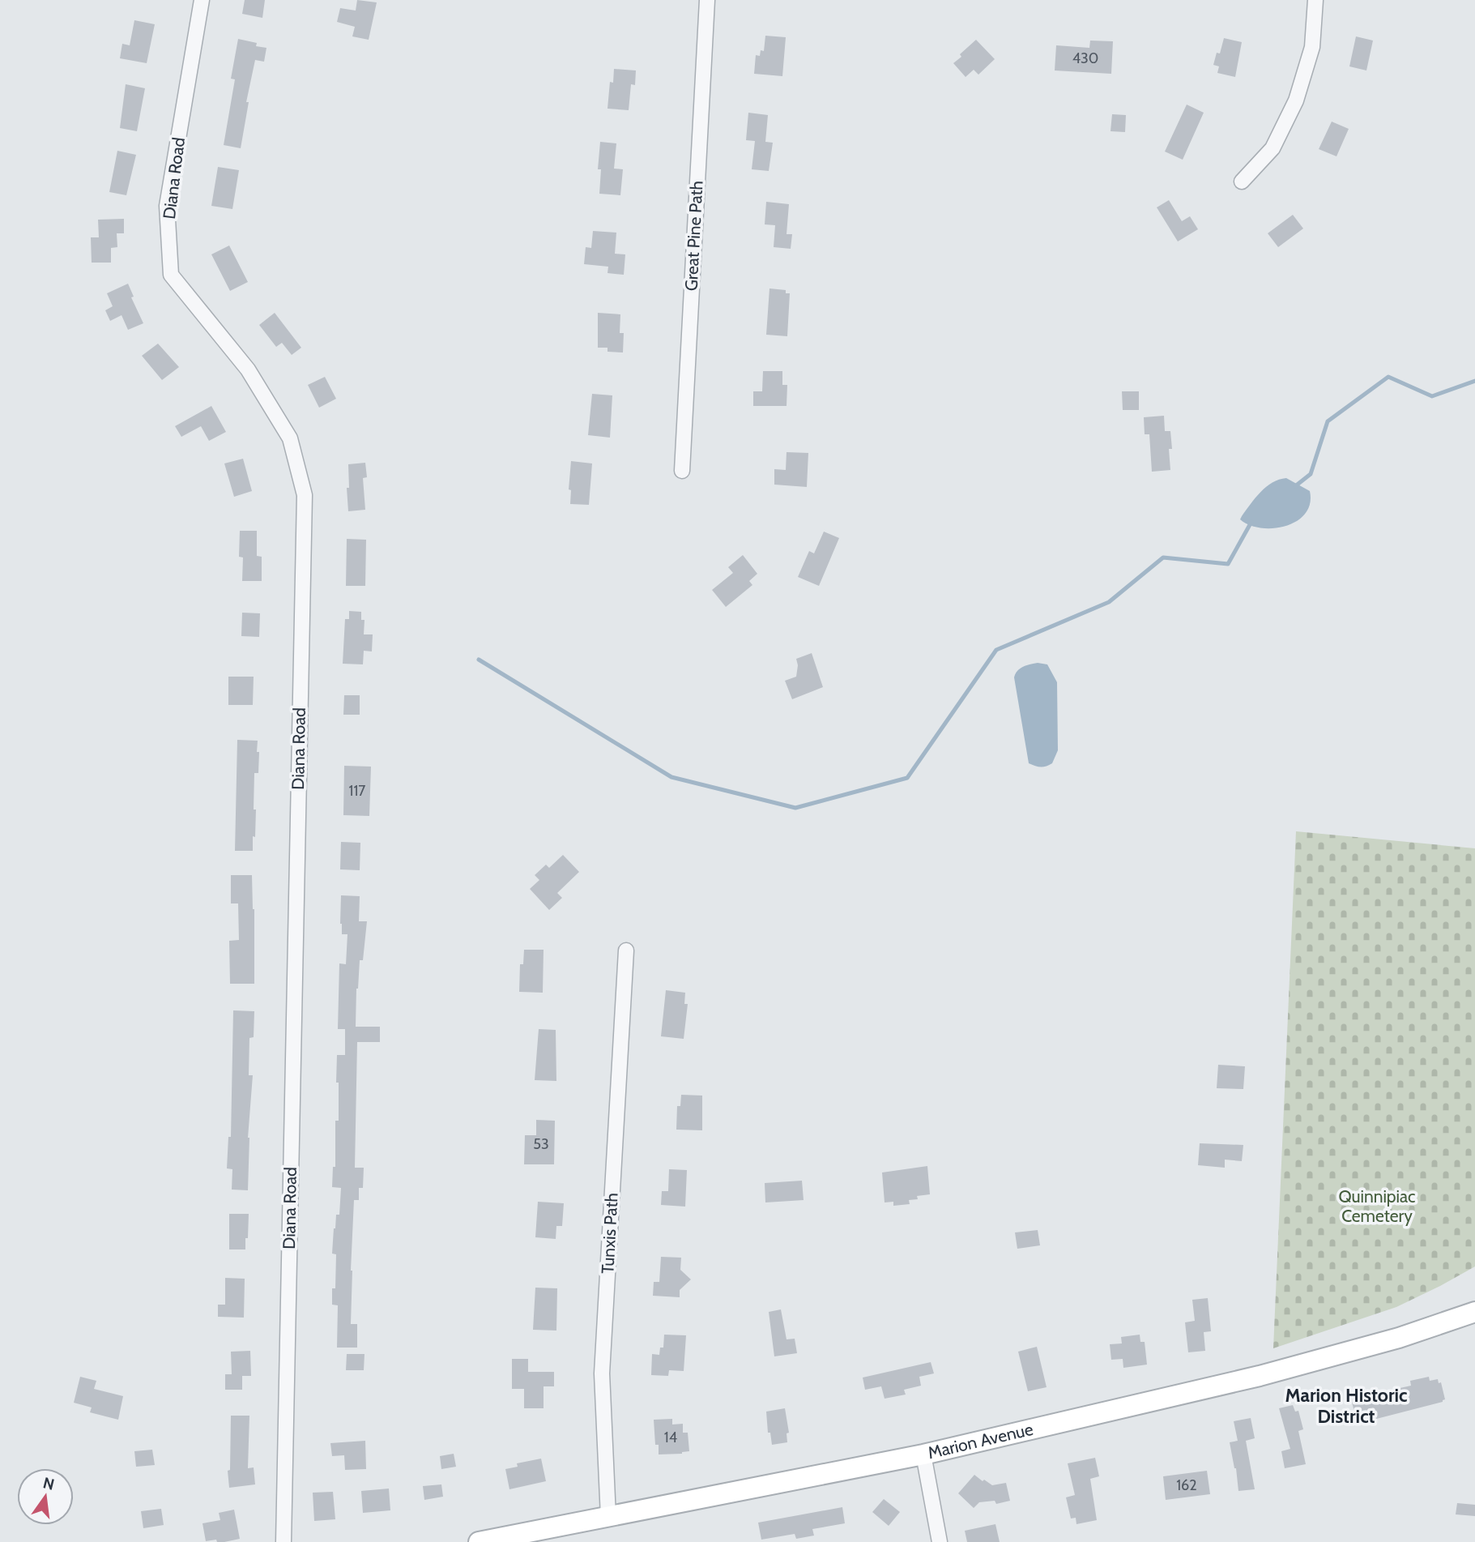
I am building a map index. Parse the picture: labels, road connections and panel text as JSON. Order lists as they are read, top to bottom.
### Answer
{
  "streets": {
    "main road": ["Marion Avenue"],
    "street": ["Diana Road", "Great Pine Path", "Tunxis Path"]
  },
  "crossings": [
    ["Tunxis Path", "Marion Avenue"]
  ],
  "districts": ["Marion Historic District"],
  "parks": ["Quinnipiac Cemetery"],
  "house_numbers": [
    "430",
    "117",
    "53",
    "14",
    "162"
  ],
  "north": "top"
}
